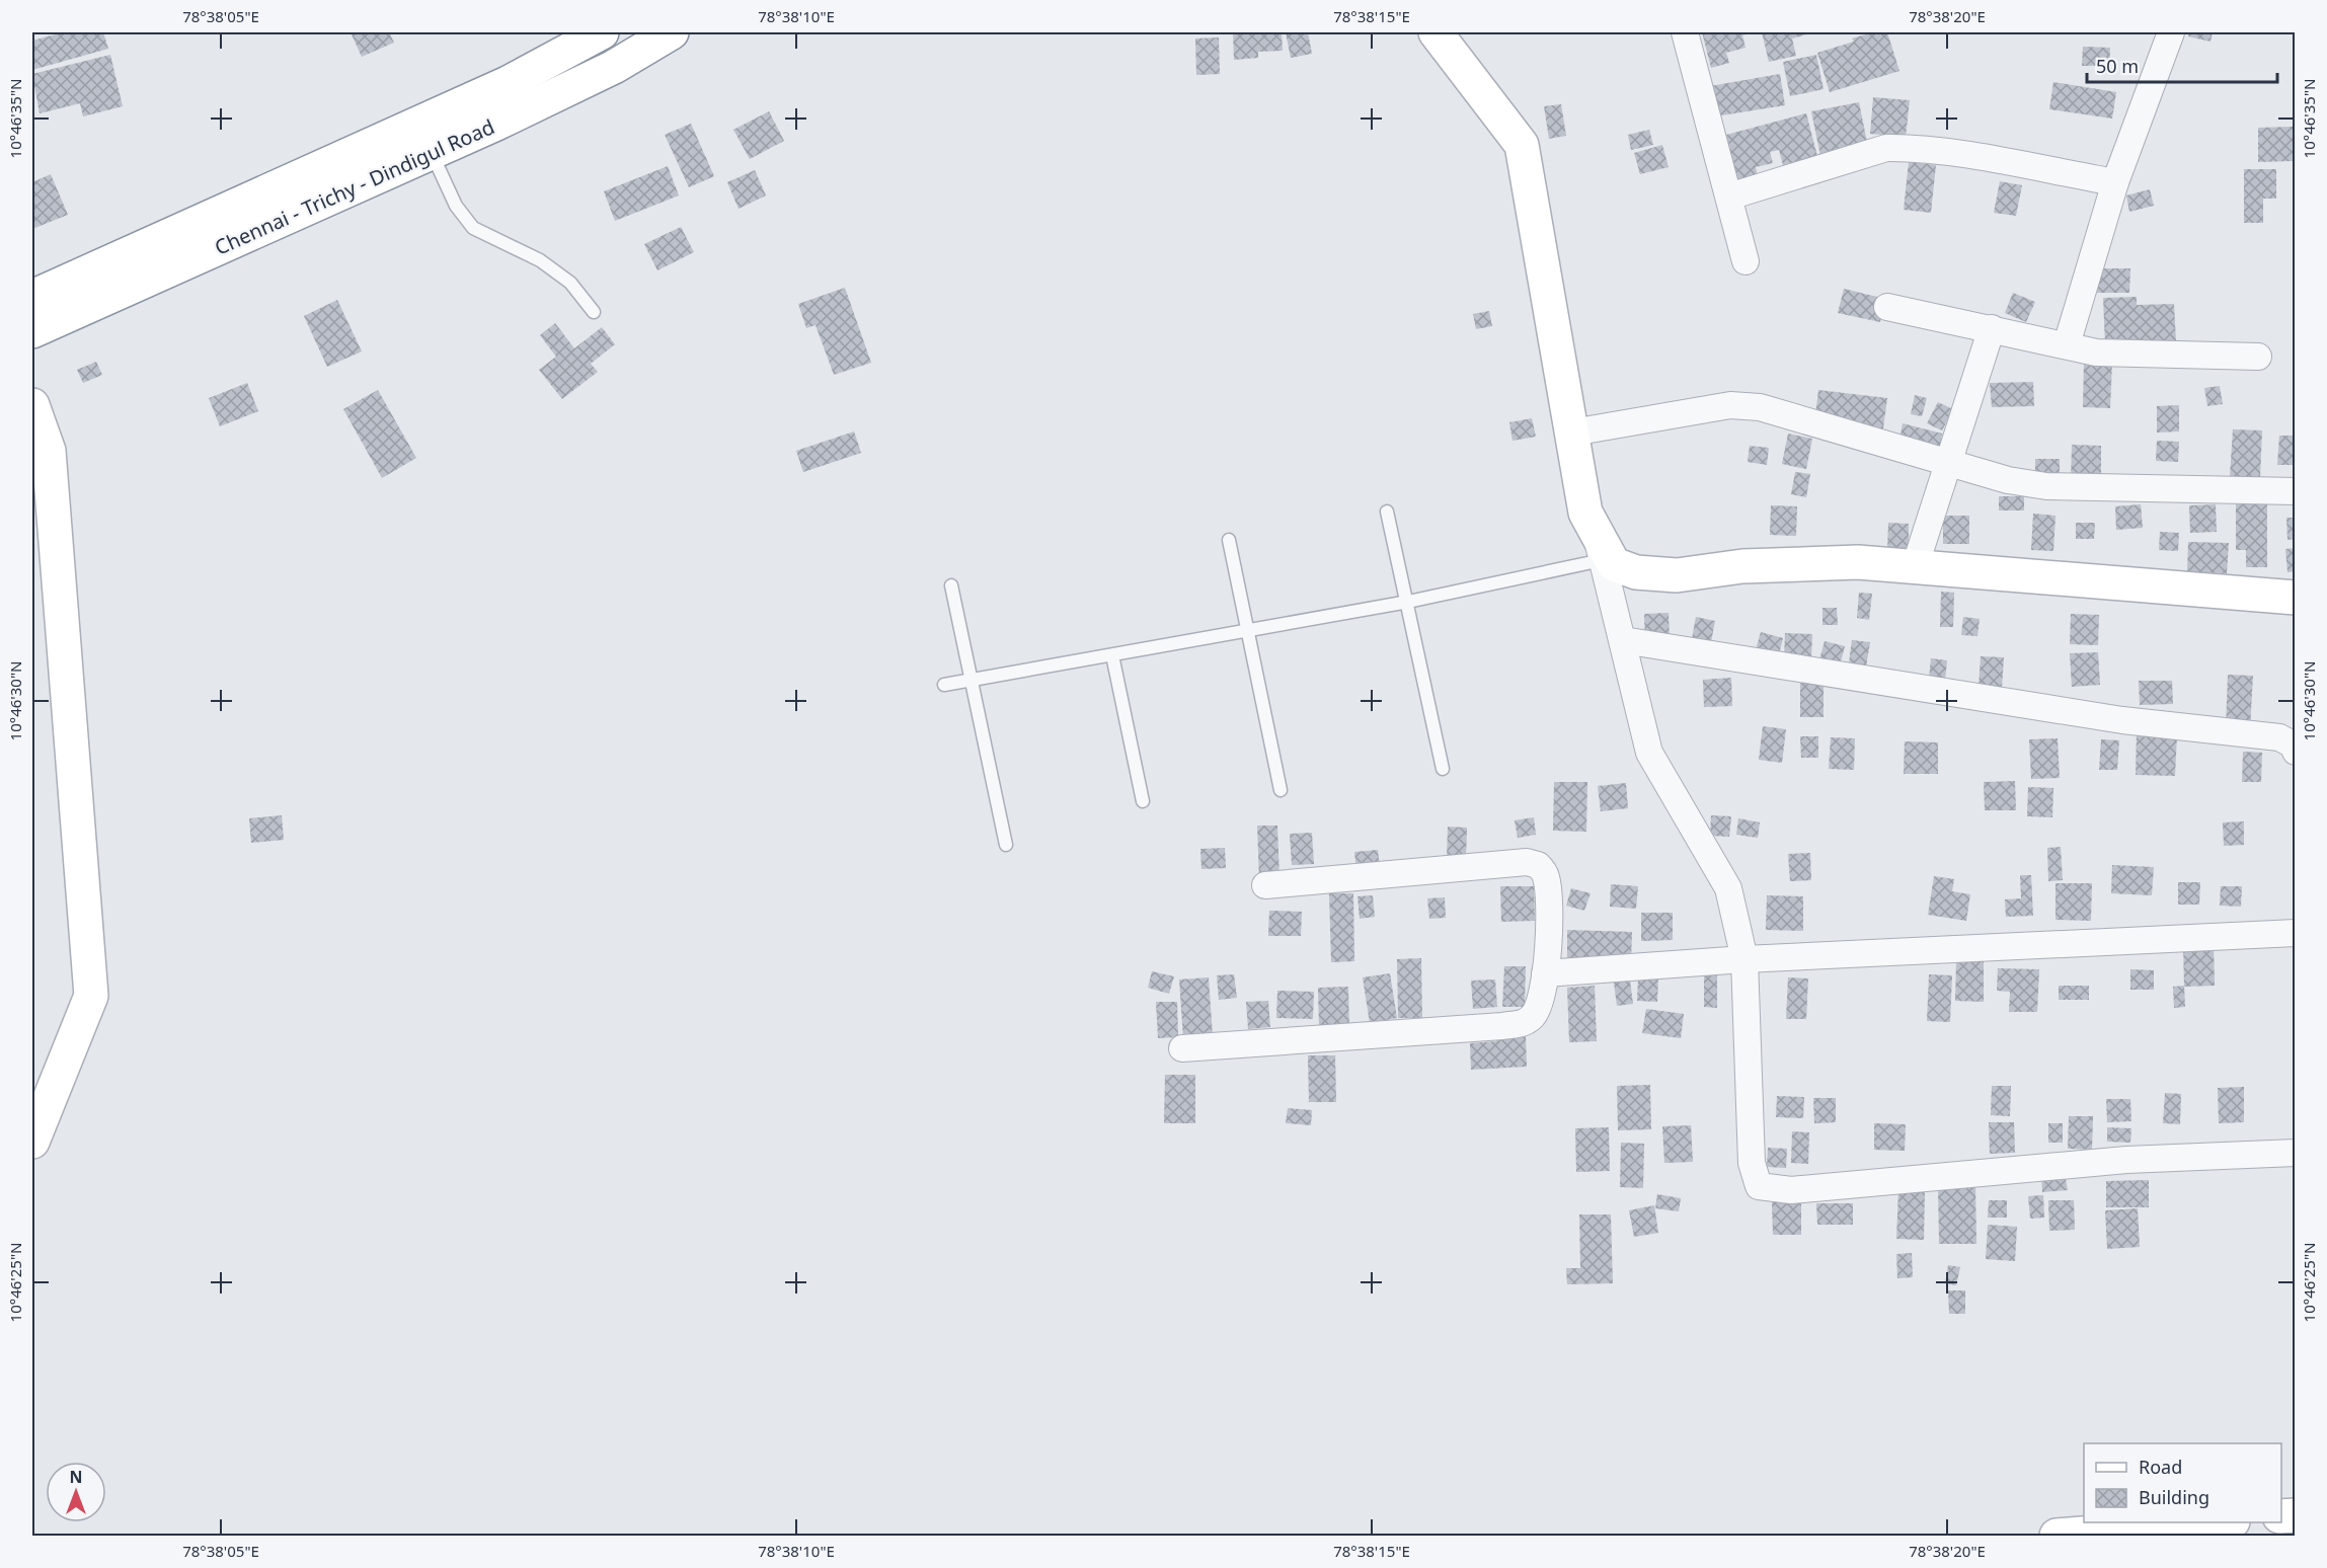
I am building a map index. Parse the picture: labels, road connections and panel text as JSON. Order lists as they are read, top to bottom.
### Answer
{
  "streets": {
    "main road": ["Chennai - Trichy - Dindigul Road"]
  },
  "legend": ["Road", "Building"],
  "scale_bar": "50 m",
  "north": "top",
  "coordinates": [
    "78°38'05\"E",
    "78°38'10\"E",
    "78°38'15\"E",
    "78°38'20\"E",
    "10°46'35\"N",
    "10°46'30\"N",
    "10°46'25\"N"
  ]
}
